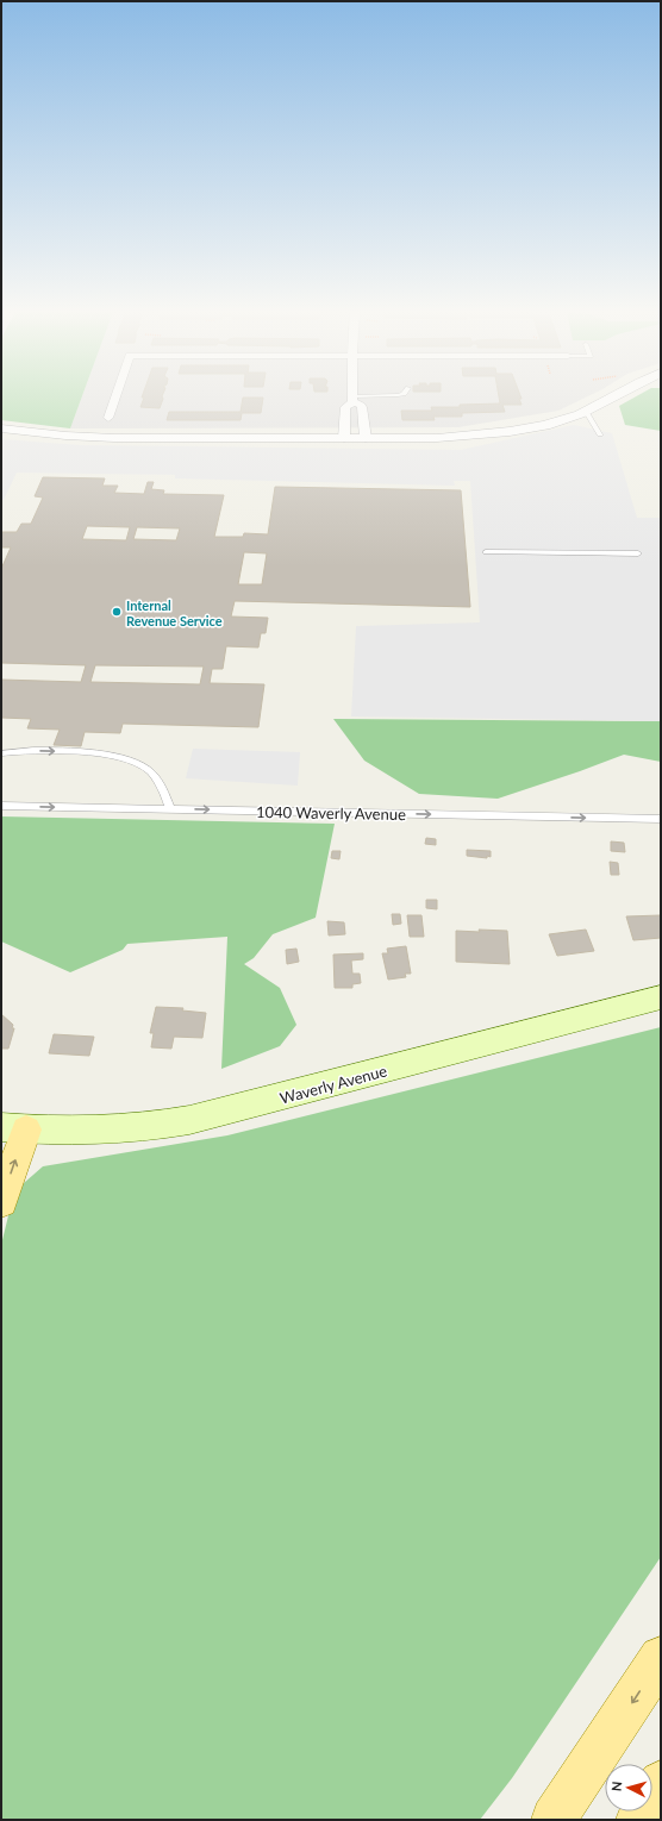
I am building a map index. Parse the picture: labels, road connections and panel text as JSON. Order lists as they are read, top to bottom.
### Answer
{
  "streets": {
    "main road": ["Waverly Avenue"],
    "lane": ["1040 Waverly Avenue"]
  },
  "one_way": ["1040 Waverly Avenue"],
  "places": ["Internal Revenue Service"],
  "north": "left"
}
